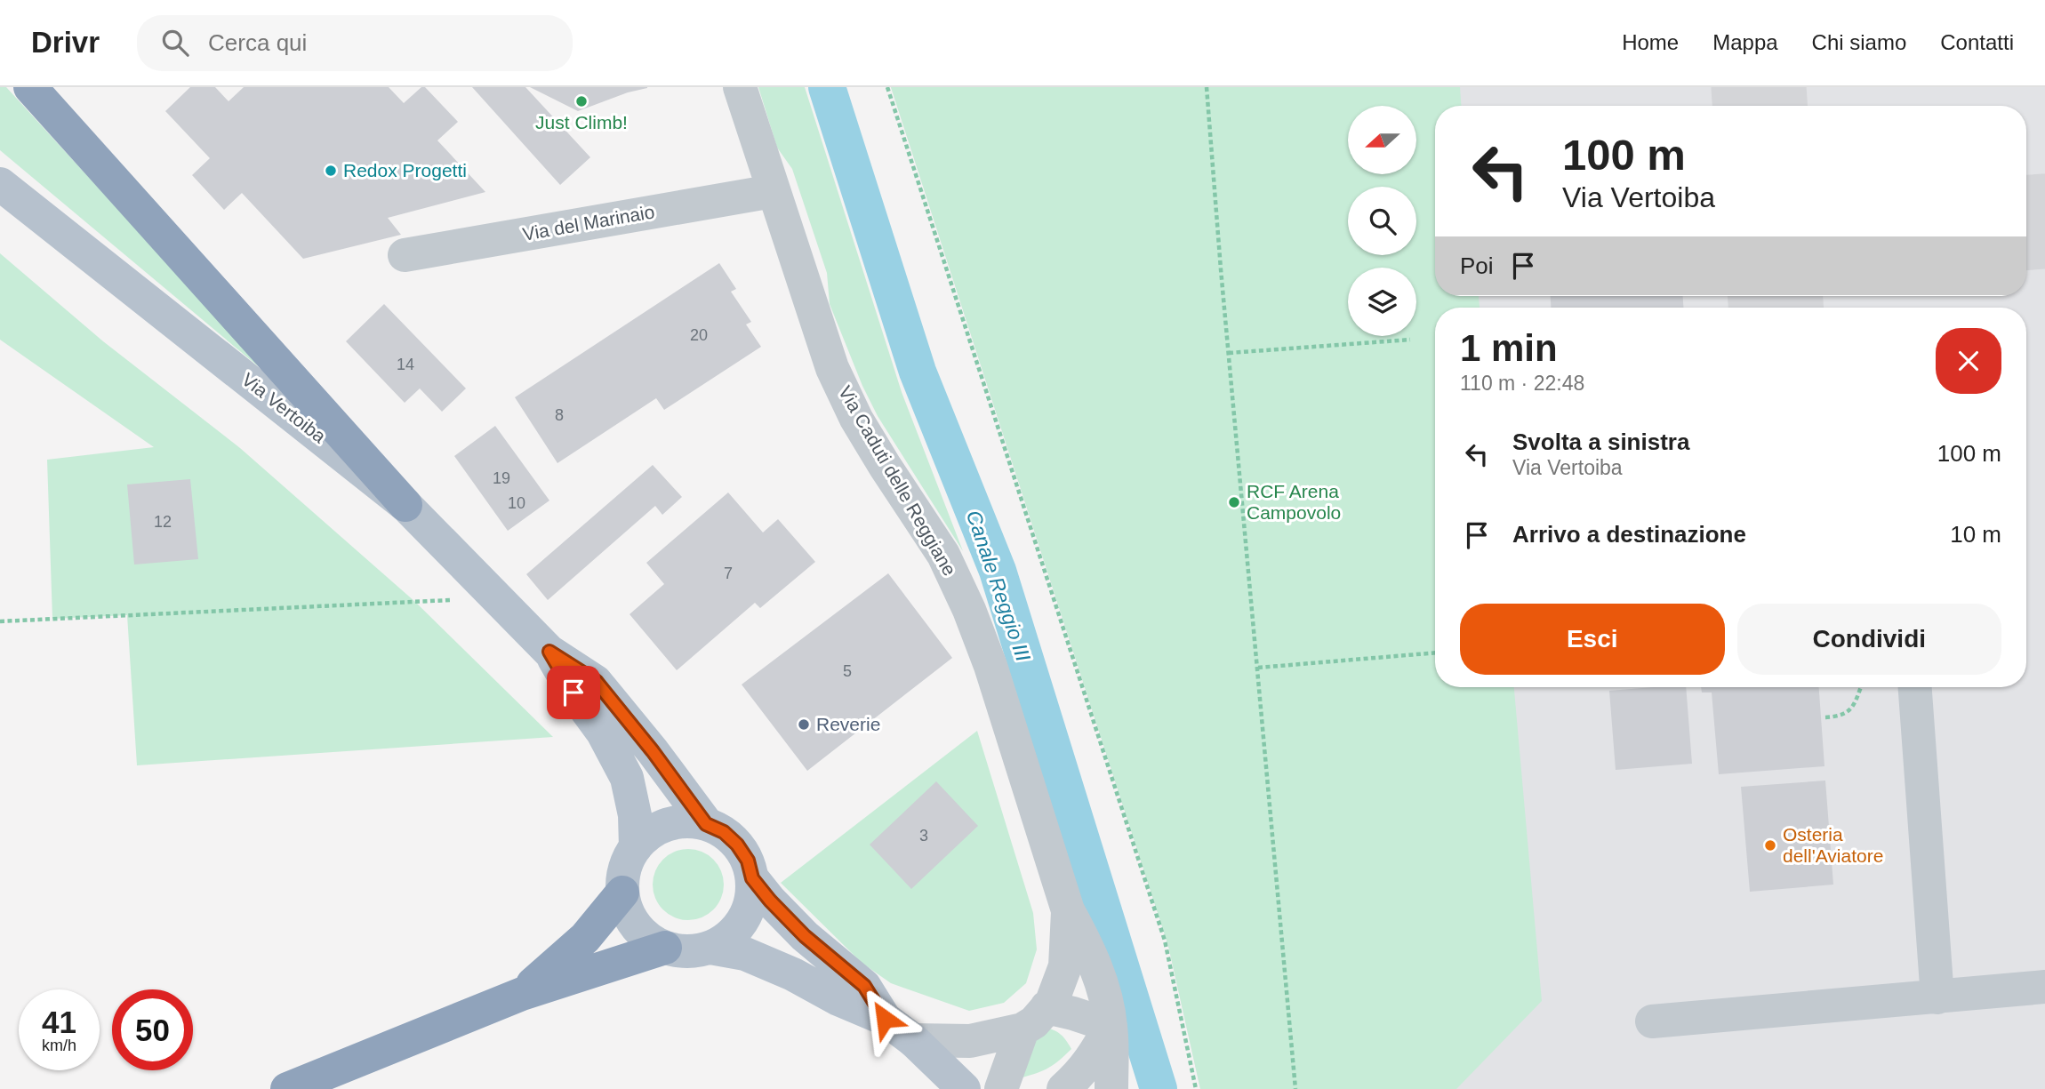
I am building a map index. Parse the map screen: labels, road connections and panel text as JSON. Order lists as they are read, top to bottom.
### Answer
{
  "streets": {
    "main road": ["Via Vertoiba"],
    "street": ["Via del Marinaio", "Via Caduti delle Reggiane"]
  },
  "crossings": [
    ["Via del Marinaio", "Via Caduti delle Reggiane"]
  ],
  "water": ["Canale Reggio III"],
  "places": [
    "Just Climb!",
    "Redox Progetti",
    "RCF Arena Campovolo",
    "Reverie",
    "Osteria dell'Aviatore"
  ],
  "house_numbers": [
    "20",
    "14",
    "8",
    "19",
    "10",
    "12",
    "7",
    "5",
    "3"
  ],
  "north": "left",
  "page": {
    "header": "Drivr",
    "search": "Cerca qui",
    "nav": [
      "Home",
      "Mappa",
      "Chi siamo",
      "Contatti"
    ],
    "turn": ["100 m", "Via Vertoiba"],
    "then": "Poi",
    "heading": ["1 min", "110 m · 22:48"],
    "list": [
      {
        "name": "Svolta a sinistra",
        "note": "Via Vertoiba",
        "value": "100 m"
      },
      {
        "name": "Arrivo a destinazione",
        "value": "10 m"
      }
    ],
    "buttons": ["Esci", "Condividi"],
    "speed": "41 km/h",
    "limit": "50"
  }
}
